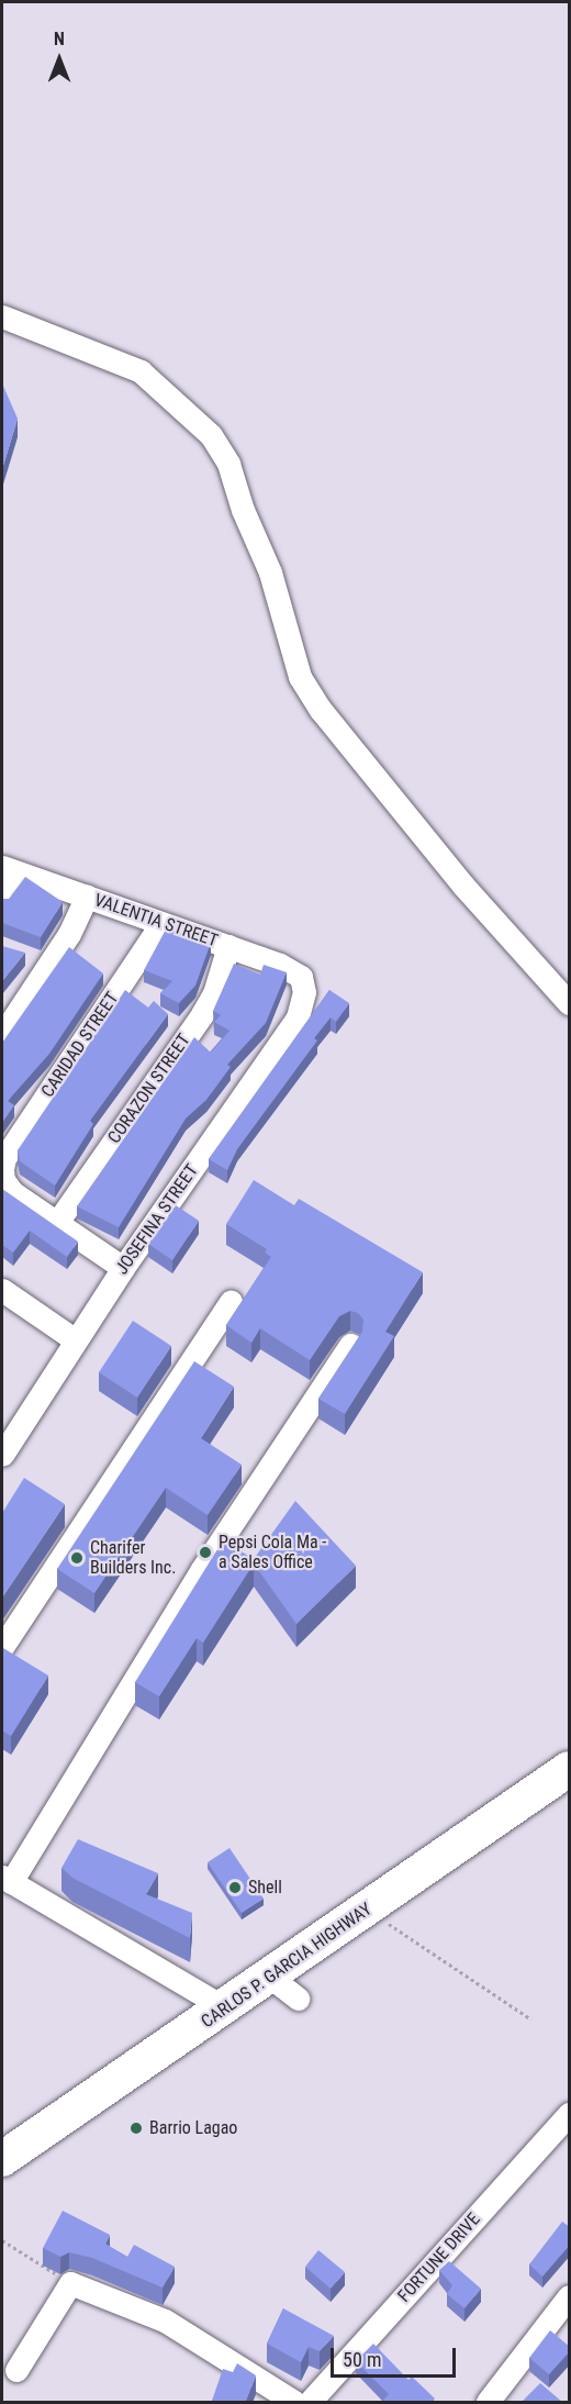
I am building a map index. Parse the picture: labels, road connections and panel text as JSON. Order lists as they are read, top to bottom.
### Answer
{
  "streets": {
    "highway": ["CARLOS P. GARCIA HIGHWAY"],
    "street": [
      "VALENTIA STREET",
      "CARIDAD STREET",
      "CORAZON STREET",
      "JOSEFINA STREET",
      "FORTUNE DRIVE"
    ]
  },
  "crossings": [
    ["VALENTIA STREET", "CARIDAD STREET"],
    ["VALENTIA STREET", "CORAZON STREET"],
    ["VALENTIA STREET", "JOSEFINA STREET"]
  ],
  "places": [
    "Pepsi Cola Ma - a Sales Office",
    "Charifer Builders Inc.",
    "Shell",
    "Barrio Lagao"
  ],
  "scale_bar": "50 m",
  "north": "top"
}
